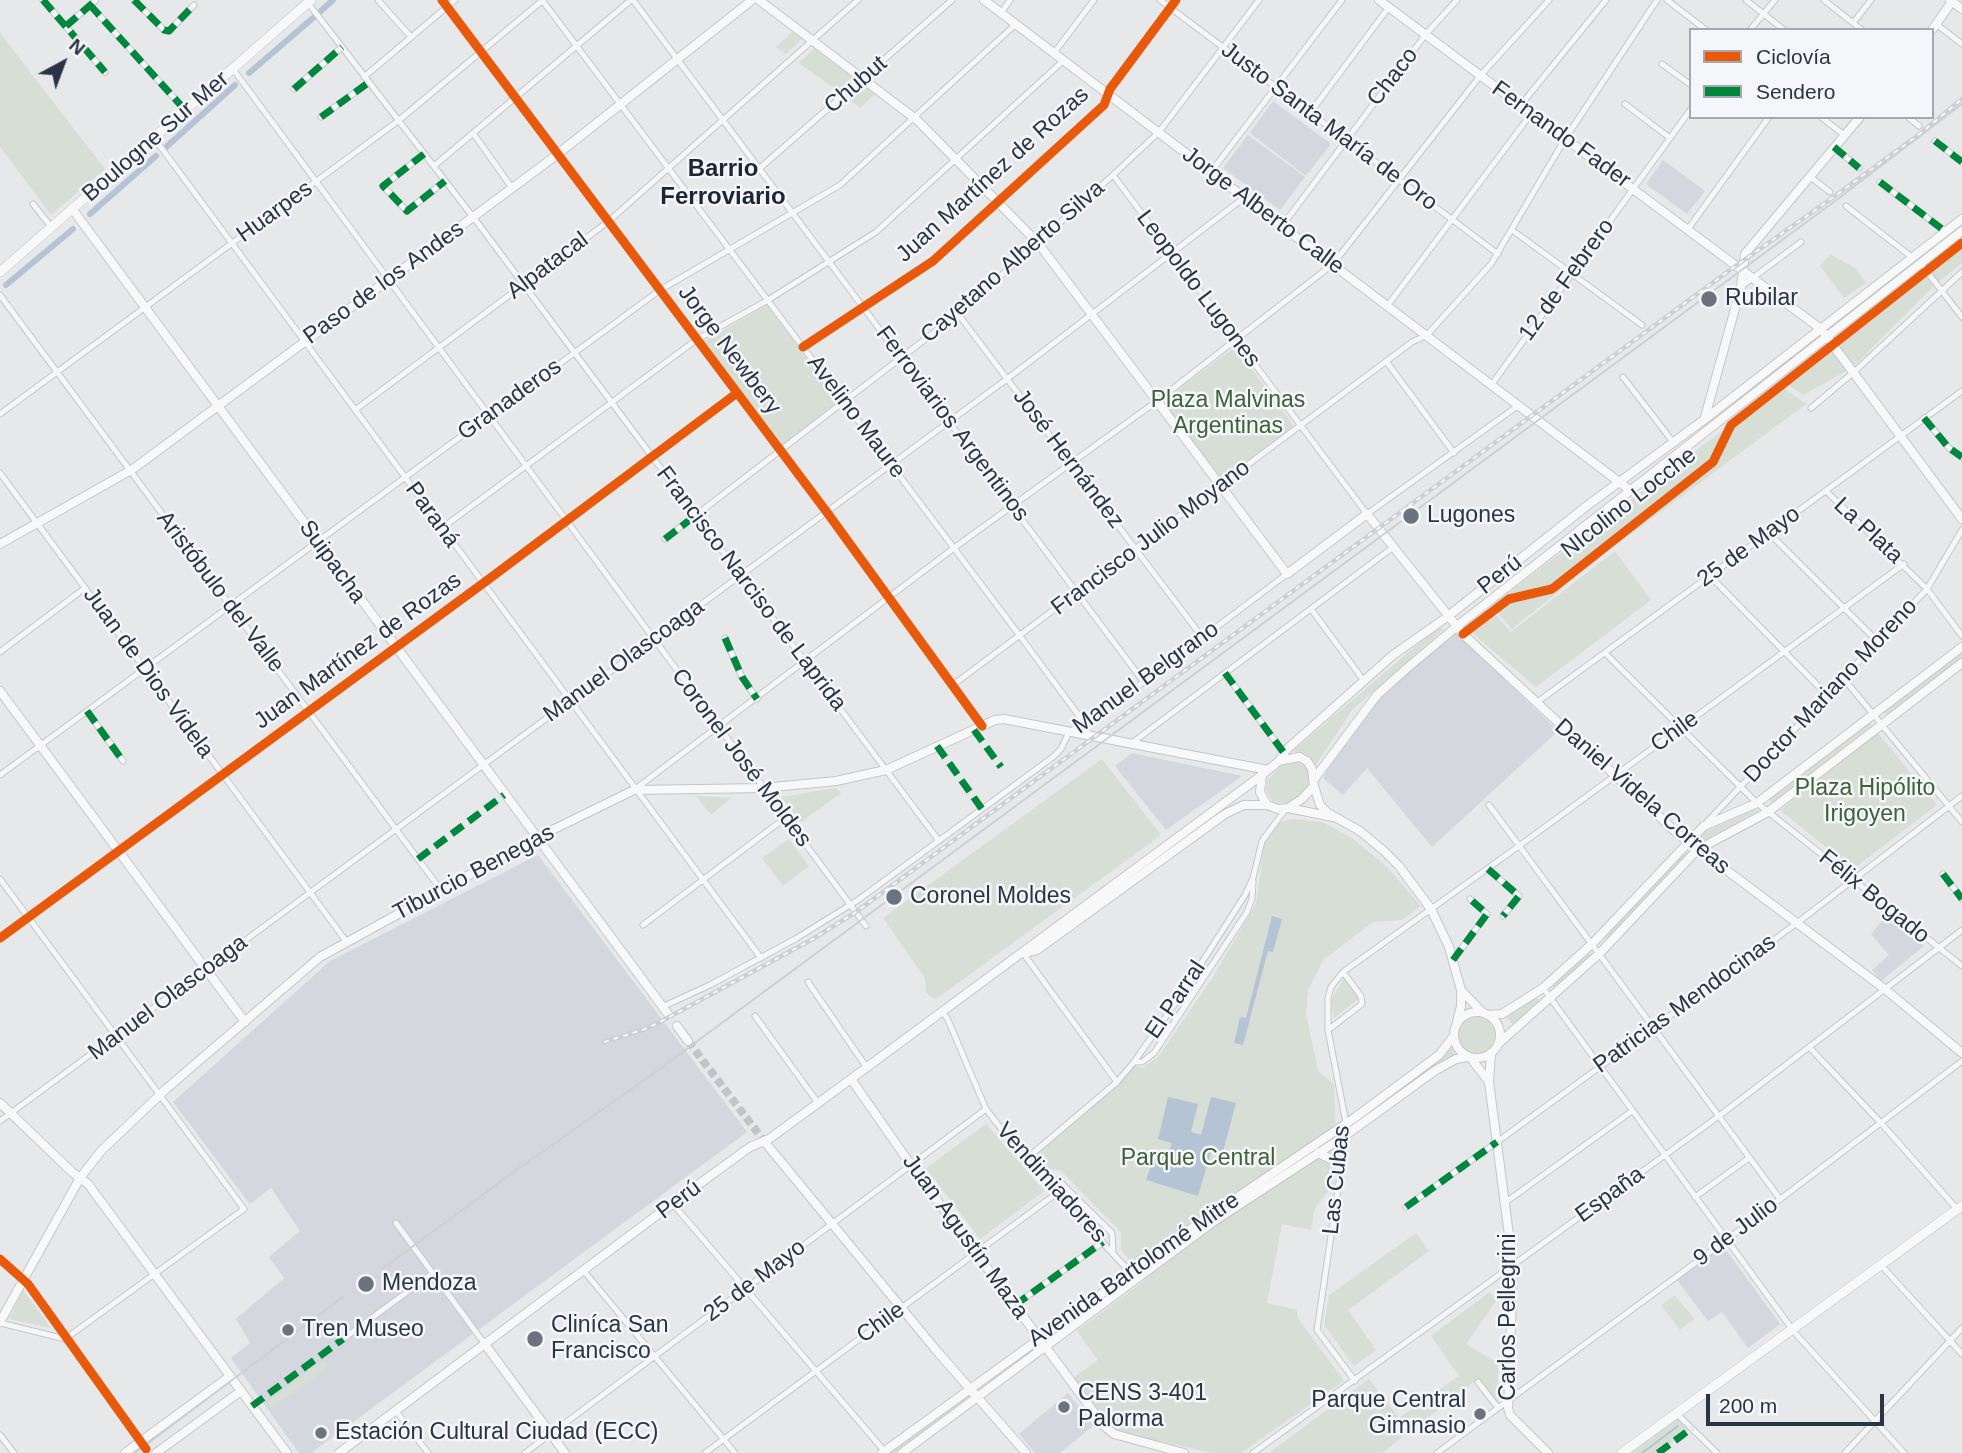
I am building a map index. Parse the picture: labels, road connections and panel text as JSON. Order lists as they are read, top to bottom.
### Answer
{
  "streets": {
    "main road": ["Boulogne Sur Mer"],
    "street": [
      "Chaco",
      "Chubut",
      "Justo Santa María de Oro",
      "Fernando Fader",
      "Juan Martínez de Rozas",
      "Jorge Alberto Calle",
      "Huarpes",
      "Cayetano Alberto Silva",
      "Alpatacal",
      "12 de Febrero",
      "Paso de los Andes",
      "Leopoldo Lugones",
      "Jorge Newbery",
      "Granaderos",
      "Avelino Maure",
      "Ferroviarios Argentinos",
      "José Hernández",
      "Paraná",
      "La Plata",
      "Francisco Julio Moyano",
      "25 de Mayo",
      "Suipacha",
      "Perú",
      "Francisco Narciso de Laprida",
      "Aristóbulo del Valle",
      "Manuel Olascoaga",
      "Juan de Dios Videla",
      "Manuel Belgrano",
      "Doctor Mariano Moreno",
      "Chile",
      "Coronel José Moldes",
      "Daniel Videla Correas",
      "Tiburcio Benegas",
      "Félix Bogado",
      "El Parral",
      "Patricias Mendocinas",
      "Las Cubas",
      "Vendimiadores",
      "España",
      "9 de Julio",
      "Juan Agustín Maza",
      "Avenida Bartolomé Mitre",
      "Carlos Pellegrini"
    ],
    "cycle path": ["NIcolino Locche"]
  },
  "crossings": [
    ["Chaco", "Justo Santa María de Oro"],
    ["Chaco", "Fernando Fader"],
    ["Chaco", "Jorge Alberto Calle"],
    ["Chubut", "Ferroviarios Argentinos"],
    ["Justo Santa María de Oro", "Juan Martínez de Rozas"],
    ["Justo Santa María de Oro", "Cayetano Alberto Silva"],
    ["Justo Santa María de Oro", "Francisco Julio Moyano"],
    ["Fernando Fader", "12 de Febrero"],
    ["Fernando Fader", "Francisco Julio Moyano"],
    ["Fernando Fader", "25 de Mayo"],
    ["Fernando Fader", "Perú"],
    ["Boulogne Sur Mer", "Paraná"],
    ["Boulogne Sur Mer", "Suipacha"],
    ["Boulogne Sur Mer", "Francisco Narciso de Laprida"],
    ["Boulogne Sur Mer", "Coronel José Moldes"],
    ["Juan Martínez de Rozas", "Jorge Alberto Calle"],
    ["Juan Martínez de Rozas", "Jorge Newbery"],
    ["Juan Martínez de Rozas", "Avelino Maure"],
    ["Juan Martínez de Rozas", "Ferroviarios Argentinos"],
    ["Juan Martínez de Rozas", "Paraná"],
    ["Juan Martínez de Rozas", "Suipacha"],
    ["Juan Martínez de Rozas", "Francisco Narciso de Laprida"],
    ["Juan Martínez de Rozas", "Aristóbulo del Valle"],
    ["Juan Martínez de Rozas", "Juan de Dios Videla"],
    ["Juan Martínez de Rozas", "Coronel José Moldes"],
    ["Jorge Alberto Calle", "Cayetano Alberto Silva"],
    ["Jorge Alberto Calle", "12 de Febrero"],
    ["Jorge Alberto Calle", "Granaderos"],
    ["Jorge Alberto Calle", "Francisco Julio Moyano"],
    ["Jorge Alberto Calle", "Perú"],
    ["Jorge Alberto Calle", "Manuel Olascoaga"],
    ["Jorge Alberto Calle", "Manuel Belgrano"],
    ["Huarpes", "Jorge Newbery"],
    ["Huarpes", "Avelino Maure"],
    ["Huarpes", "Paraná"],
    ["Huarpes", "Suipacha"],
    ["Huarpes", "Francisco Narciso de Laprida"],
    ["Huarpes", "Aristóbulo del Valle"],
    ["Huarpes", "Coronel José Moldes"],
    ["Cayetano Alberto Silva", "Leopoldo Lugones"],
    ["Cayetano Alberto Silva", "Jorge Newbery"],
    ["Cayetano Alberto Silva", "Avelino Maure"],
    ["Cayetano Alberto Silva", "Ferroviarios Argentinos"],
    ["Cayetano Alberto Silva", "José Hernández"],
    ["Cayetano Alberto Silva", "Francisco Narciso de Laprida"],
    ["Alpatacal", "Jorge Newbery"],
    ["Alpatacal", "Avelino Maure"],
    ["Alpatacal", "Ferroviarios Argentinos"],
    ["Alpatacal", "Paraná"],
    ["Alpatacal", "Francisco Narciso de Laprida"],
    ["Alpatacal", "Coronel José Moldes"],
    ["Paso de los Andes", "Jorge Newbery"],
    ["Paso de los Andes", "Avelino Maure"],
    ["Paso de los Andes", "Ferroviarios Argentinos"],
    ["Paso de los Andes", "Paraná"],
    ["Paso de los Andes", "Suipacha"],
    ["Paso de los Andes", "Francisco Narciso de Laprida"],
    ["Paso de los Andes", "Aristóbulo del Valle"],
    ["Paso de los Andes", "Juan de Dios Videla"],
    ["Paso de los Andes", "Coronel José Moldes"],
    ["Leopoldo Lugones", "Francisco Julio Moyano"],
    ["Leopoldo Lugones", "Manuel Olascoaga"],
    ["Leopoldo Lugones", "Manuel Belgrano"],
    ["Leopoldo Lugones", "Daniel Videla Correas"],
    ["Jorge Newbery", "Granaderos"],
    ["Jorge Newbery", "Francisco Julio Moyano"],
    ["Jorge Newbery", "Manuel Olascoaga"],
    ["Jorge Newbery", "Tiburcio Benegas"],
    ["Granaderos", "Avelino Maure"],
    ["Granaderos", "Ferroviarios Argentinos"],
    ["Granaderos", "Paraná"],
    ["Granaderos", "Suipacha"],
    ["Granaderos", "Francisco Narciso de Laprida"],
    ["Granaderos", "Aristóbulo del Valle"],
    ["Granaderos", "Juan de Dios Videla"],
    ["Granaderos", "Coronel José Moldes"],
    ["Avelino Maure", "Francisco Julio Moyano"],
    ["Avelino Maure", "Manuel Olascoaga"],
    ["Avelino Maure", "Manuel Belgrano"],
    ["Avelino Maure", "Tiburcio Benegas"],
    ["Ferroviarios Argentinos", "Francisco Julio Moyano"],
    ["Ferroviarios Argentinos", "Manuel Olascoaga"],
    ["Ferroviarios Argentinos", "Manuel Belgrano"],
    ["José Hernández", "Francisco Julio Moyano"],
    ["José Hernández", "Manuel Olascoaga"],
    ["José Hernández", "Manuel Belgrano"],
    ["Paraná", "Manuel Olascoaga"],
    ["Paraná", "Manuel Belgrano"],
    ["Paraná", "Tiburcio Benegas"],
    ["La Plata", "25 de Mayo"],
    ["La Plata", "Doctor Mariano Moreno"],
    ["La Plata", "Chile"],
    ["25 de Mayo", "Daniel Videla Correas"],
    ["25 de Mayo", "Félix Bogado"],
    ["25 de Mayo", "Vendimiadores"],
    ["25 de Mayo", "Juan Agustín Maza"],
    ["Suipacha", "Manuel Olascoaga"],
    ["Suipacha", "Manuel Belgrano"],
    ["Suipacha", "Tiburcio Benegas"],
    ["Perú", "Daniel Videla Correas"],
    ["Perú", "El Parral"],
    ["Perú", "Vendimiadores"],
    ["Perú", "Juan Agustín Maza"],
    ["Francisco Narciso de Laprida", "Manuel Olascoaga"],
    ["Francisco Narciso de Laprida", "Manuel Belgrano"],
    ["Francisco Narciso de Laprida", "Tiburcio Benegas"],
    ["Aristóbulo del Valle", "Manuel Olascoaga"],
    ["Aristóbulo del Valle", "Tiburcio Benegas"],
    ["Manuel Olascoaga", "Juan de Dios Videla"],
    ["Manuel Olascoaga", "Coronel José Moldes"],
    ["Juan de Dios Videla", "Tiburcio Benegas"],
    ["Manuel Belgrano", "Coronel José Moldes"],
    ["Manuel Belgrano", "Daniel Videla Correas"],
    ["Manuel Belgrano", "Tiburcio Benegas"],
    ["Doctor Mariano Moreno", "Daniel Videla Correas"],
    ["Doctor Mariano Moreno", "Félix Bogado"],
    ["Chile", "Daniel Videla Correas"],
    ["Chile", "Félix Bogado"],
    ["Chile", "Las Cubas"],
    ["Chile", "Vendimiadores"],
    ["Chile", "Juan Agustín Maza"],
    ["Coronel José Moldes", "Tiburcio Benegas"],
    ["Daniel Videla Correas", "Patricias Mendocinas"],
    ["Daniel Videla Correas", "España"],
    ["Félix Bogado", "Patricias Mendocinas"],
    ["Félix Bogado", "España"],
    ["El Parral", "Vendimiadores"],
    ["Patricias Mendocinas", "Carlos Pellegrini"],
    ["Las Cubas", "España"],
    ["Las Cubas", "Avenida Bartolomé Mitre"],
    ["Vendimiadores", "Avenida Bartolomé Mitre"],
    ["España", "Carlos Pellegrini"],
    ["9 de Julio", "Carlos Pellegrini"],
    ["Juan Agustín Maza", "Avenida Bartolomé Mitre"],
    ["Avenida Bartolomé Mitre", "Carlos Pellegrini"]
  ],
  "districts": ["Barrio Ferroviario"],
  "parks": ["Plaza Malvinas Argentinas", "Plaza Hipólito Irigoyen", "Parque Central"],
  "places": [
    "Rubilar",
    "Lugones",
    "Coronel Moldes",
    "Mendoza",
    "Tren Museo",
    "Cliníca San Francisco",
    "CENS 3-401 Palorma",
    "Parque Central Gimnasio",
    "Estación Cultural Ciudad (ECC)"
  ],
  "legend": ["Ciclovía", "Sendero"],
  "scale_bar": "200 m",
  "north": "top right"
}
